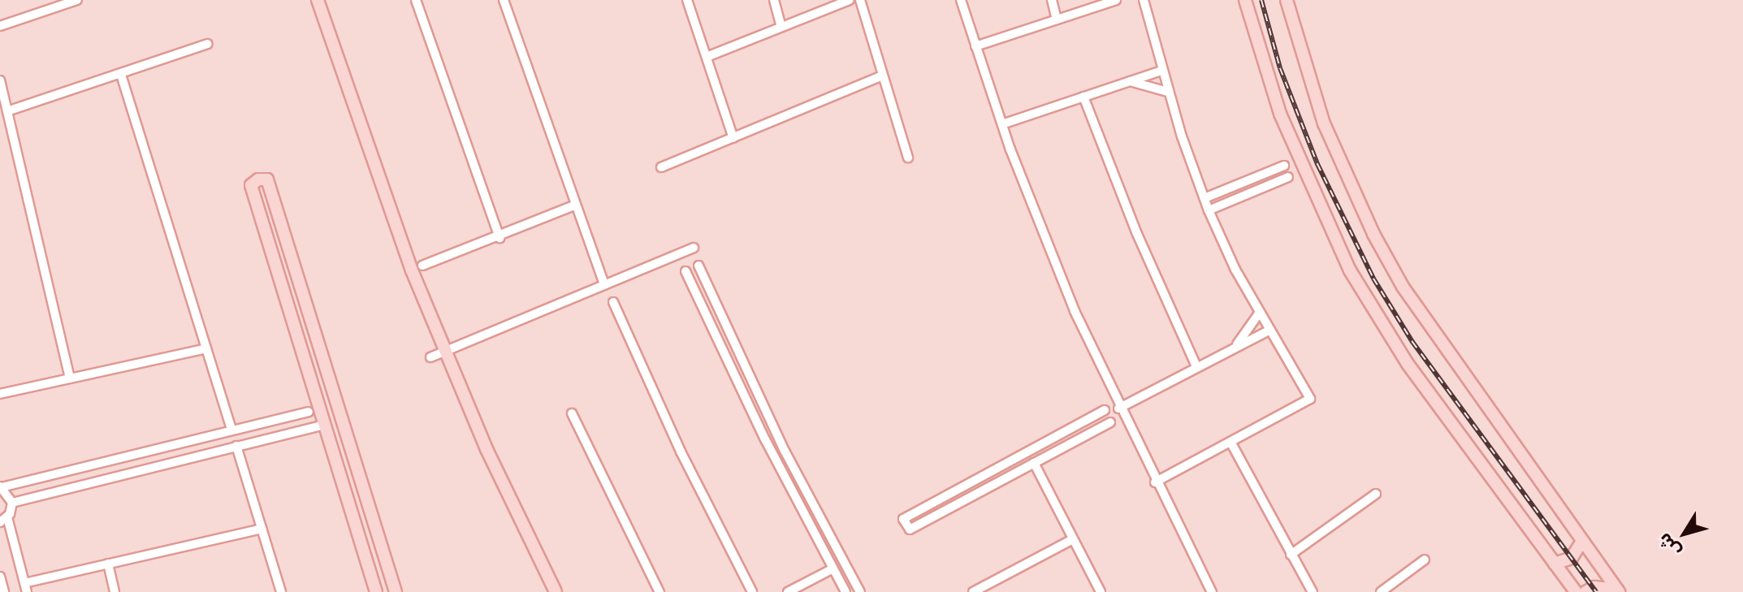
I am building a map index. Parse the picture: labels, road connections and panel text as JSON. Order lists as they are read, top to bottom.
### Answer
{
  "north": "bottom left"
}
